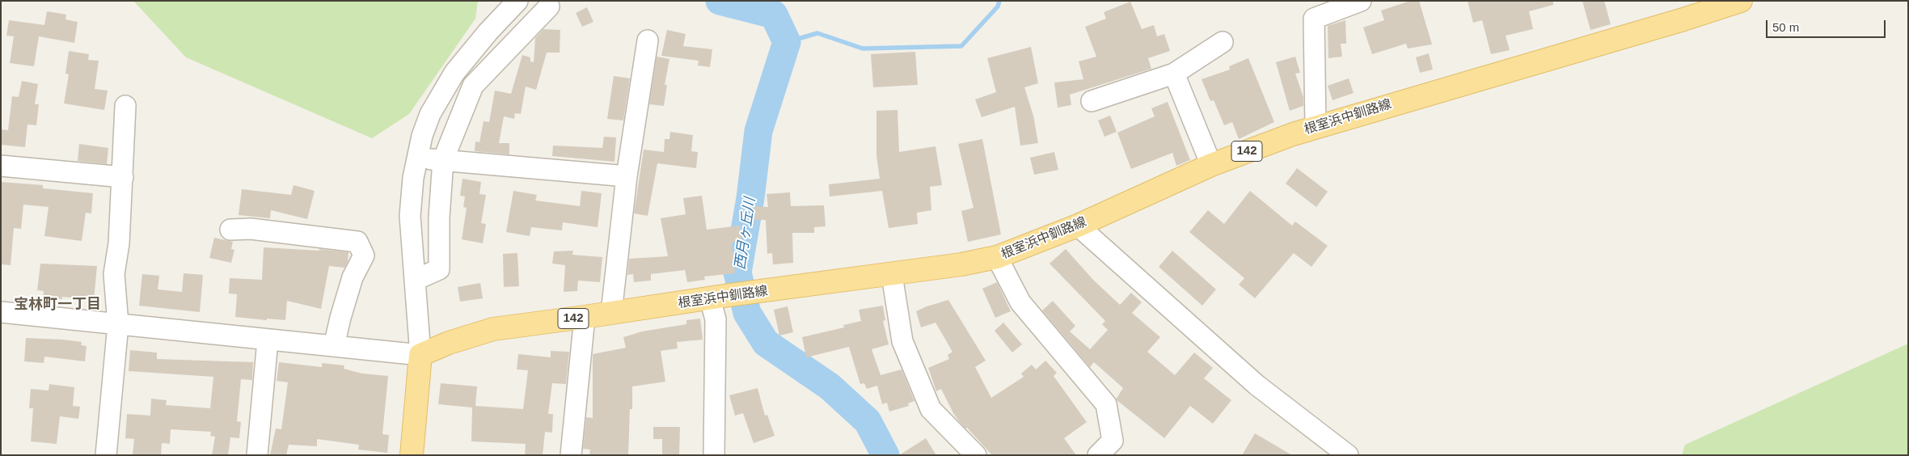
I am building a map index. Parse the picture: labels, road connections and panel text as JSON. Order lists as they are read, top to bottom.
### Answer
{
  "streets": {
    "main road": ["根室浜中釧路線", "142"]
  },
  "districts": ["宝林町一丁目"],
  "water": ["西月ヶ丘川"],
  "scale_bar": "50 m"
}
